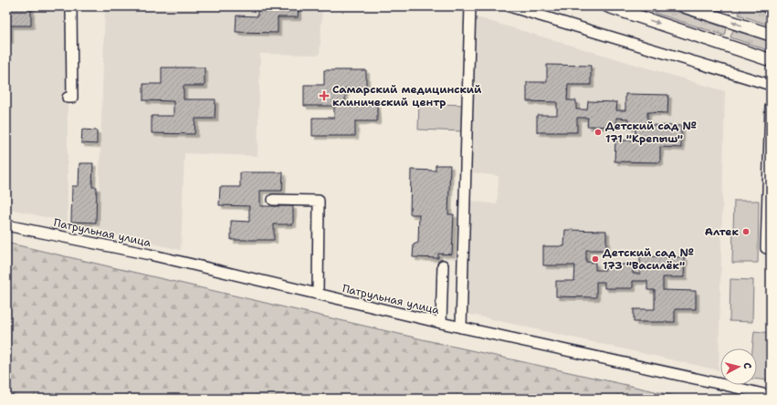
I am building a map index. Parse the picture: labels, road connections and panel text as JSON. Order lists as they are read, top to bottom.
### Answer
{
  "streets": {
    "street": ["Патрульная улица"]
  },
  "places": {
    "health": ["Самарский медицинский клинический центр"],
    "other": ["Детский сад № 171 \"Крепыш\"", "Алтек", "Детский сад № 173 \"Василёк\""]
  },
  "north": "right"
}
